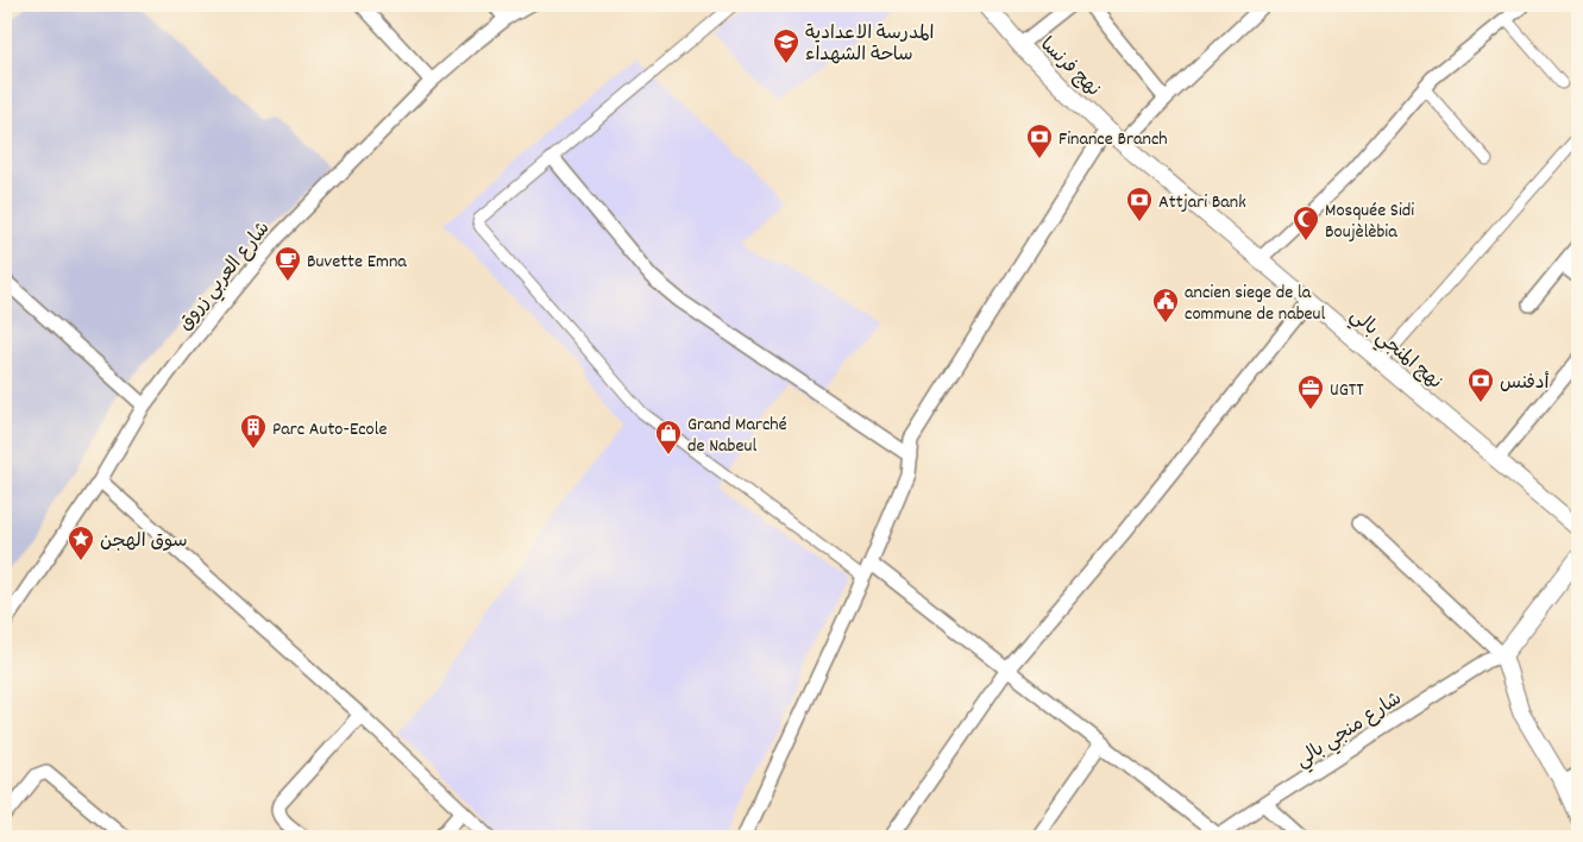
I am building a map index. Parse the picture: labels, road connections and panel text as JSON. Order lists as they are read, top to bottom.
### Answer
{
  "streets": {
    "street": [
      "نهج فرنسا",
      "شارع العربي زروق",
      "نهج المنجي بالي",
      "شارع منجي بالي"
    ]
  },
  "crossings": [
    ["نهج فرنسا", "نهج المنجي بالي"]
  ],
  "places": {
    "school or university": ["المدرسة الاعدادية ساحة الشهداء"],
    "bank": ["Finance Branch", "Attjari Bank", "أدفنس"],
    "mosque": ["Mosquée Sidi Boujèlèbia"],
    "cafe": ["Buvette Emna"],
    "public building": ["ancien siege de la commune de nabeul"],
    "office": ["UGTT"],
    "building": ["Parc Auto-Ecole"],
    "shop": ["Grand Marché de Nabeul"],
    "place": ["سوق الهجن"]
  }
}
